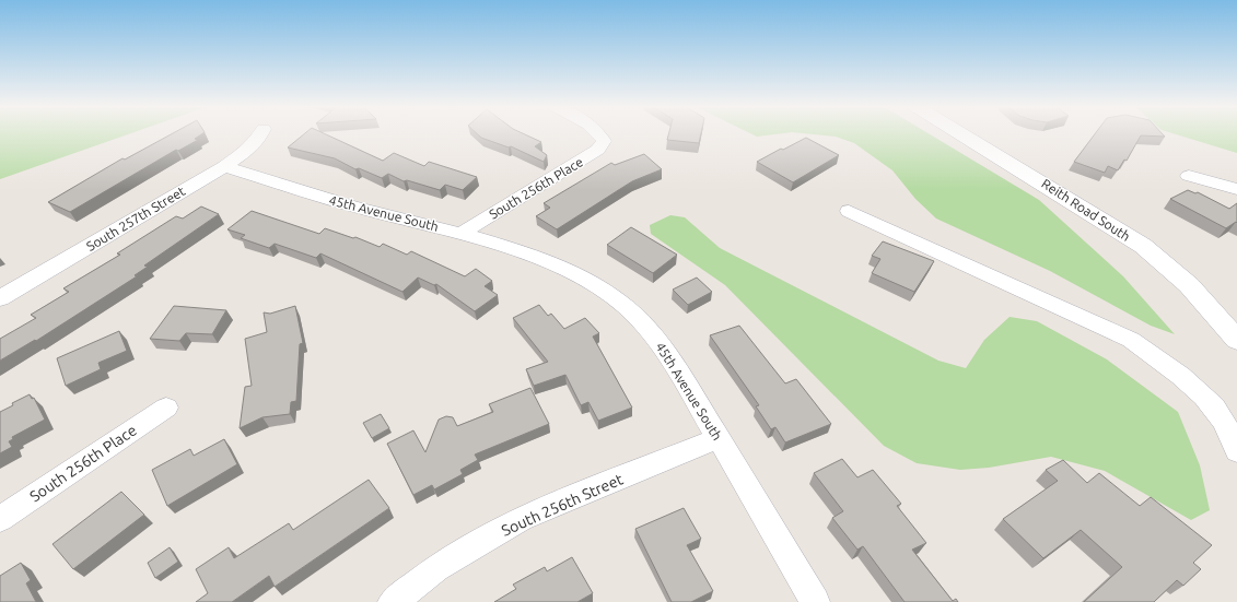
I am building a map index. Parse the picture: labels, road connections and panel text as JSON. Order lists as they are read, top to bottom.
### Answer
{
  "streets": {
    "main road": ["Reith Road South"],
    "street": [
      "South 256th Place",
      "45th Avenue South",
      "South 257th Street",
      "South 256th Street"
    ]
  },
  "crossings": [
    ["South 256th Place", "45th Avenue South"],
    ["45th Avenue South", "South 257th Street"],
    ["45th Avenue South", "South 256th Street"]
  ]
}
